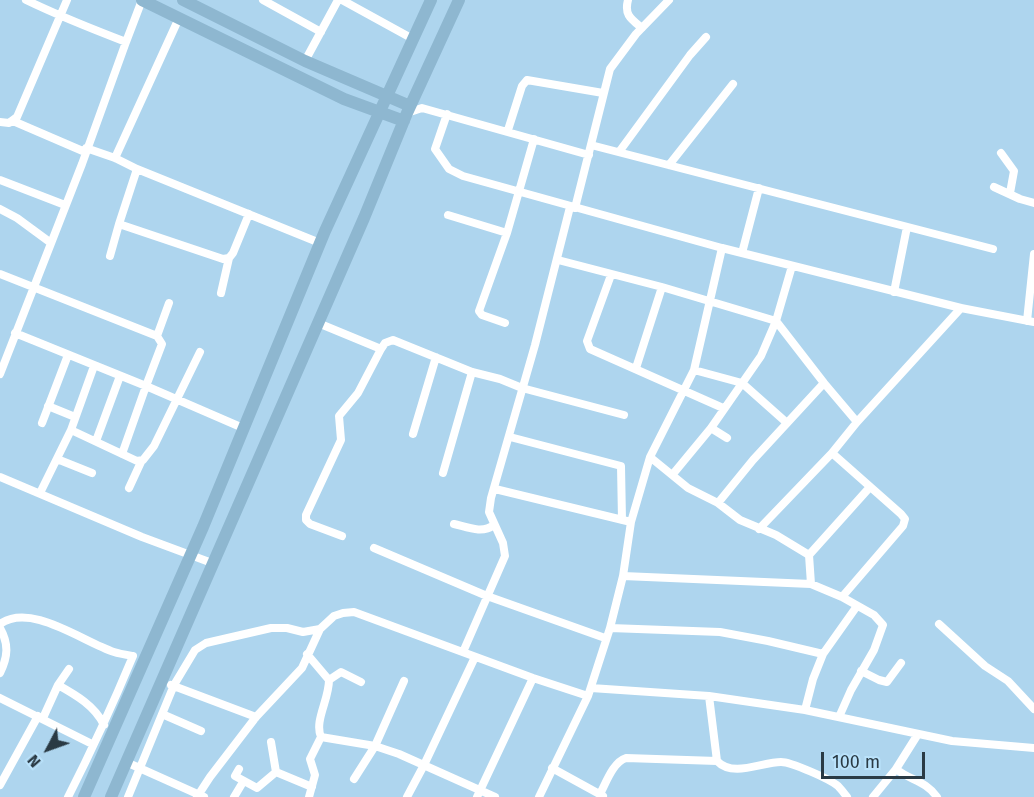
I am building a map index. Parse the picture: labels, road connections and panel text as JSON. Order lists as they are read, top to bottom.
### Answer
{
  "scale_bar": "100 m",
  "north": "bottom left"
}
